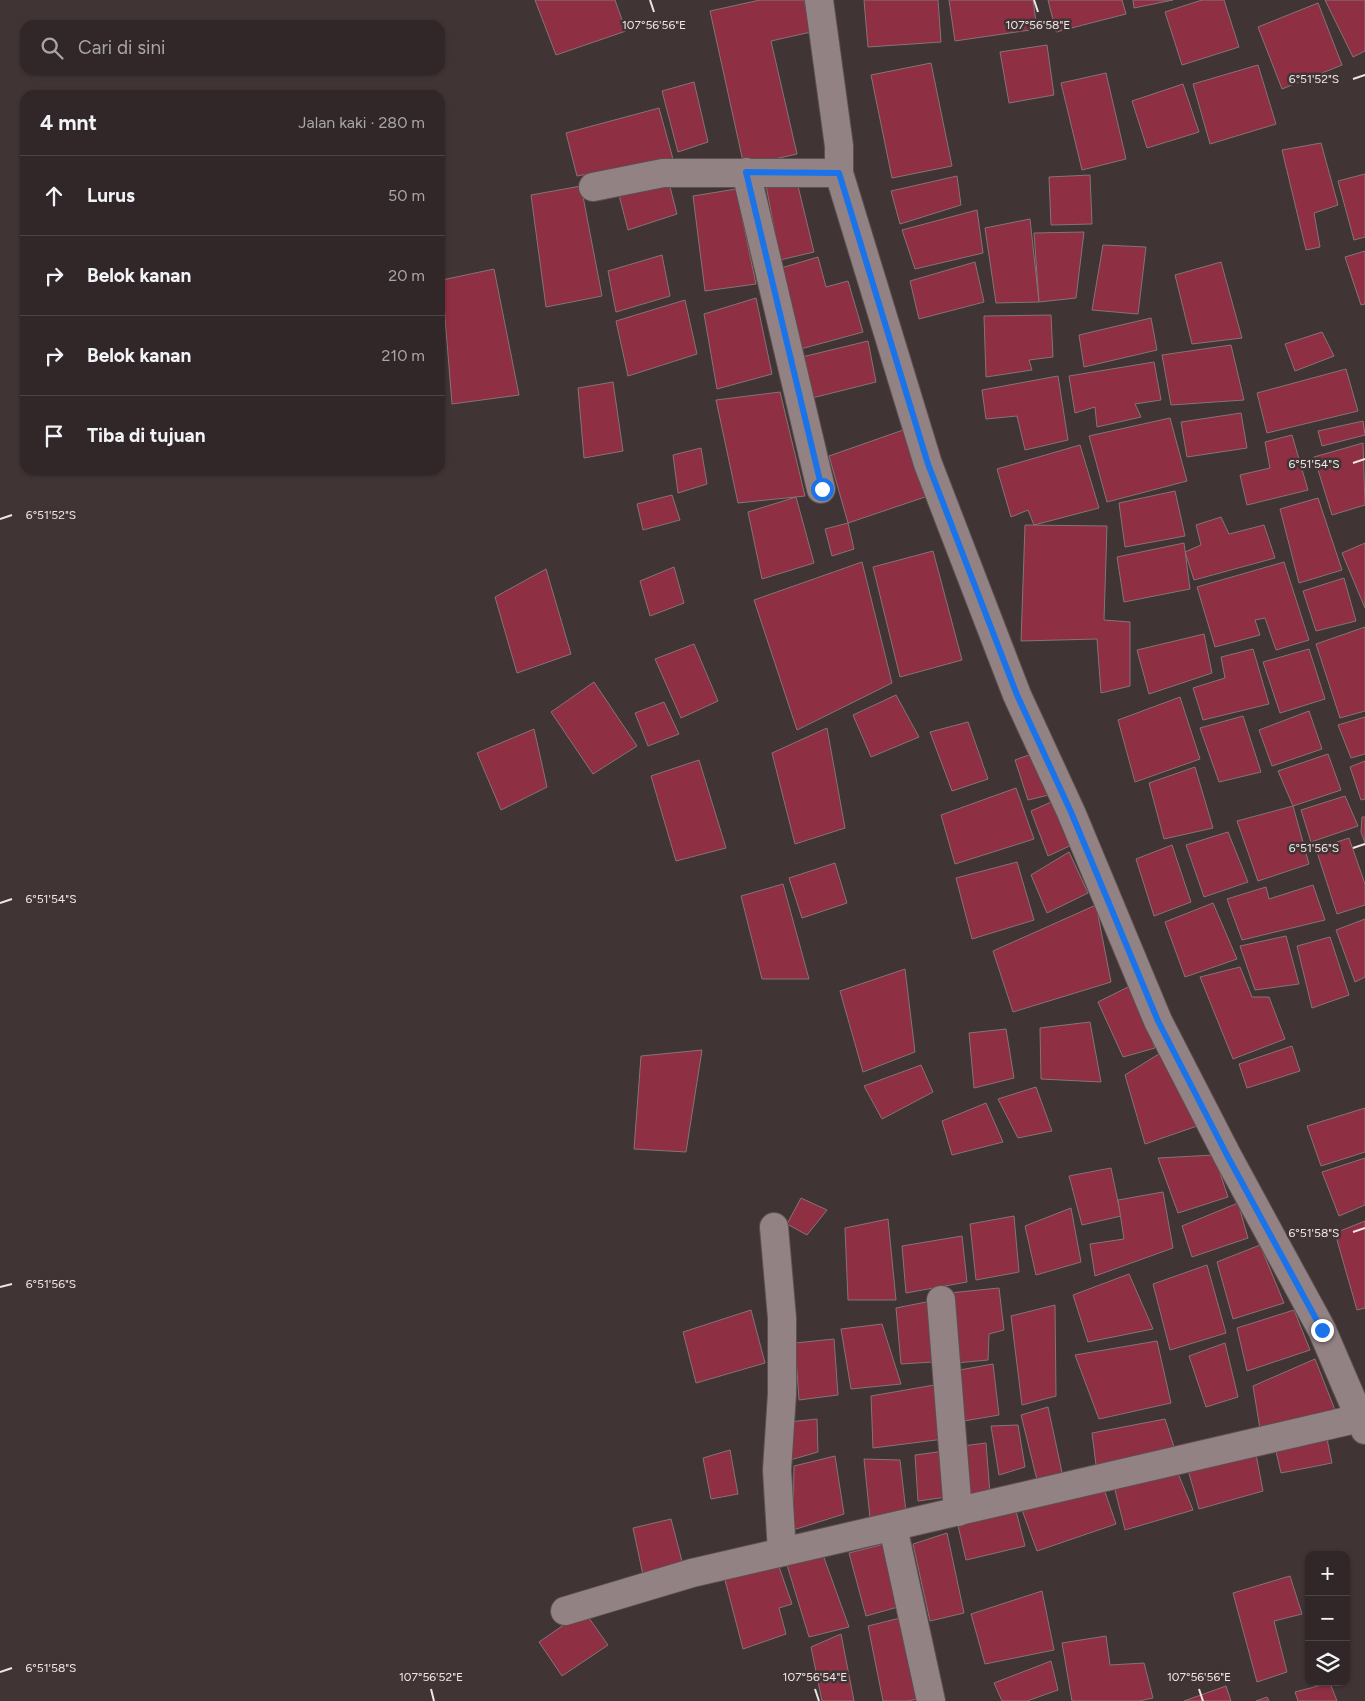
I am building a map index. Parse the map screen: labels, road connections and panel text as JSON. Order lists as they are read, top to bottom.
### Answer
{
  "page": {
    "search": "Cari di sini",
    "heading": ["4 mnt", "Jalan kaki · 280 m"],
    "list": [
      ["Lurus", "50 m"],
      ["Belok kanan", "20 m"],
      ["Belok kanan", "210 m"],
      "Tiba di tujuan"
    ],
    "map_buttons": ["+", "−"]
  },
  "coordinates": [
    "107°56'56\"E",
    "107°56'58\"E",
    "6°51'52\"S",
    "6°51'54\"S",
    "6°51'56\"S",
    "6°51'58\"S",
    "107°56'52\"E",
    "107°56'54\"E"
  ]
}
